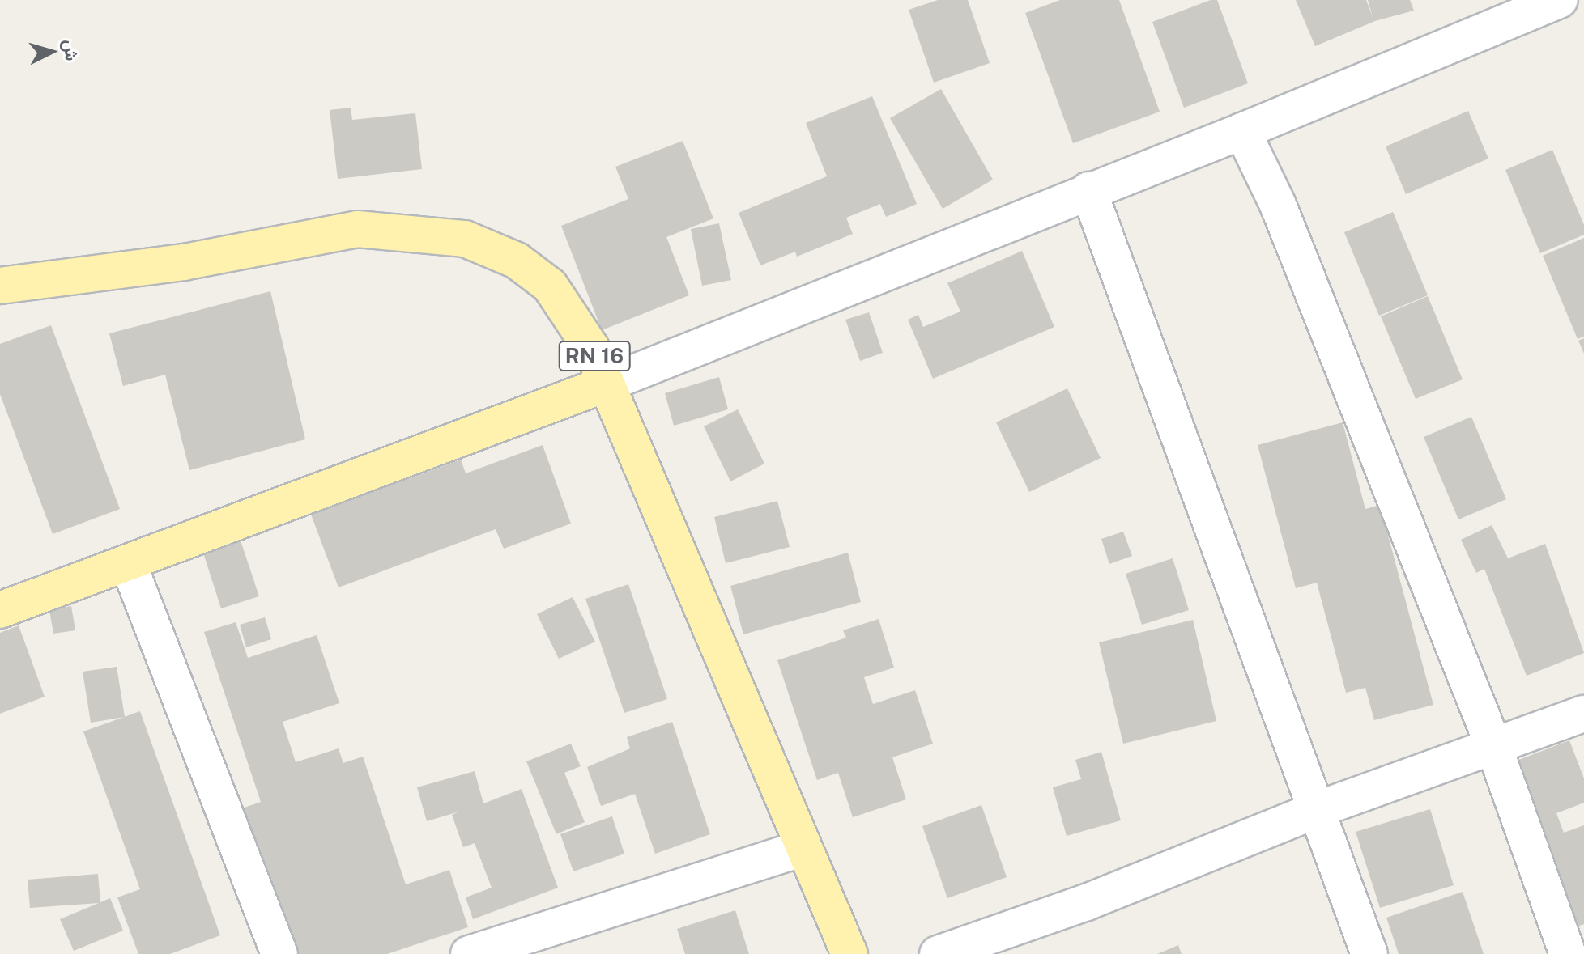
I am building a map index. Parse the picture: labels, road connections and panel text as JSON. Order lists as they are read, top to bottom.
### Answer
{
  "streets": {
    "main road": ["RN 16"]
  },
  "north": "right"
}
